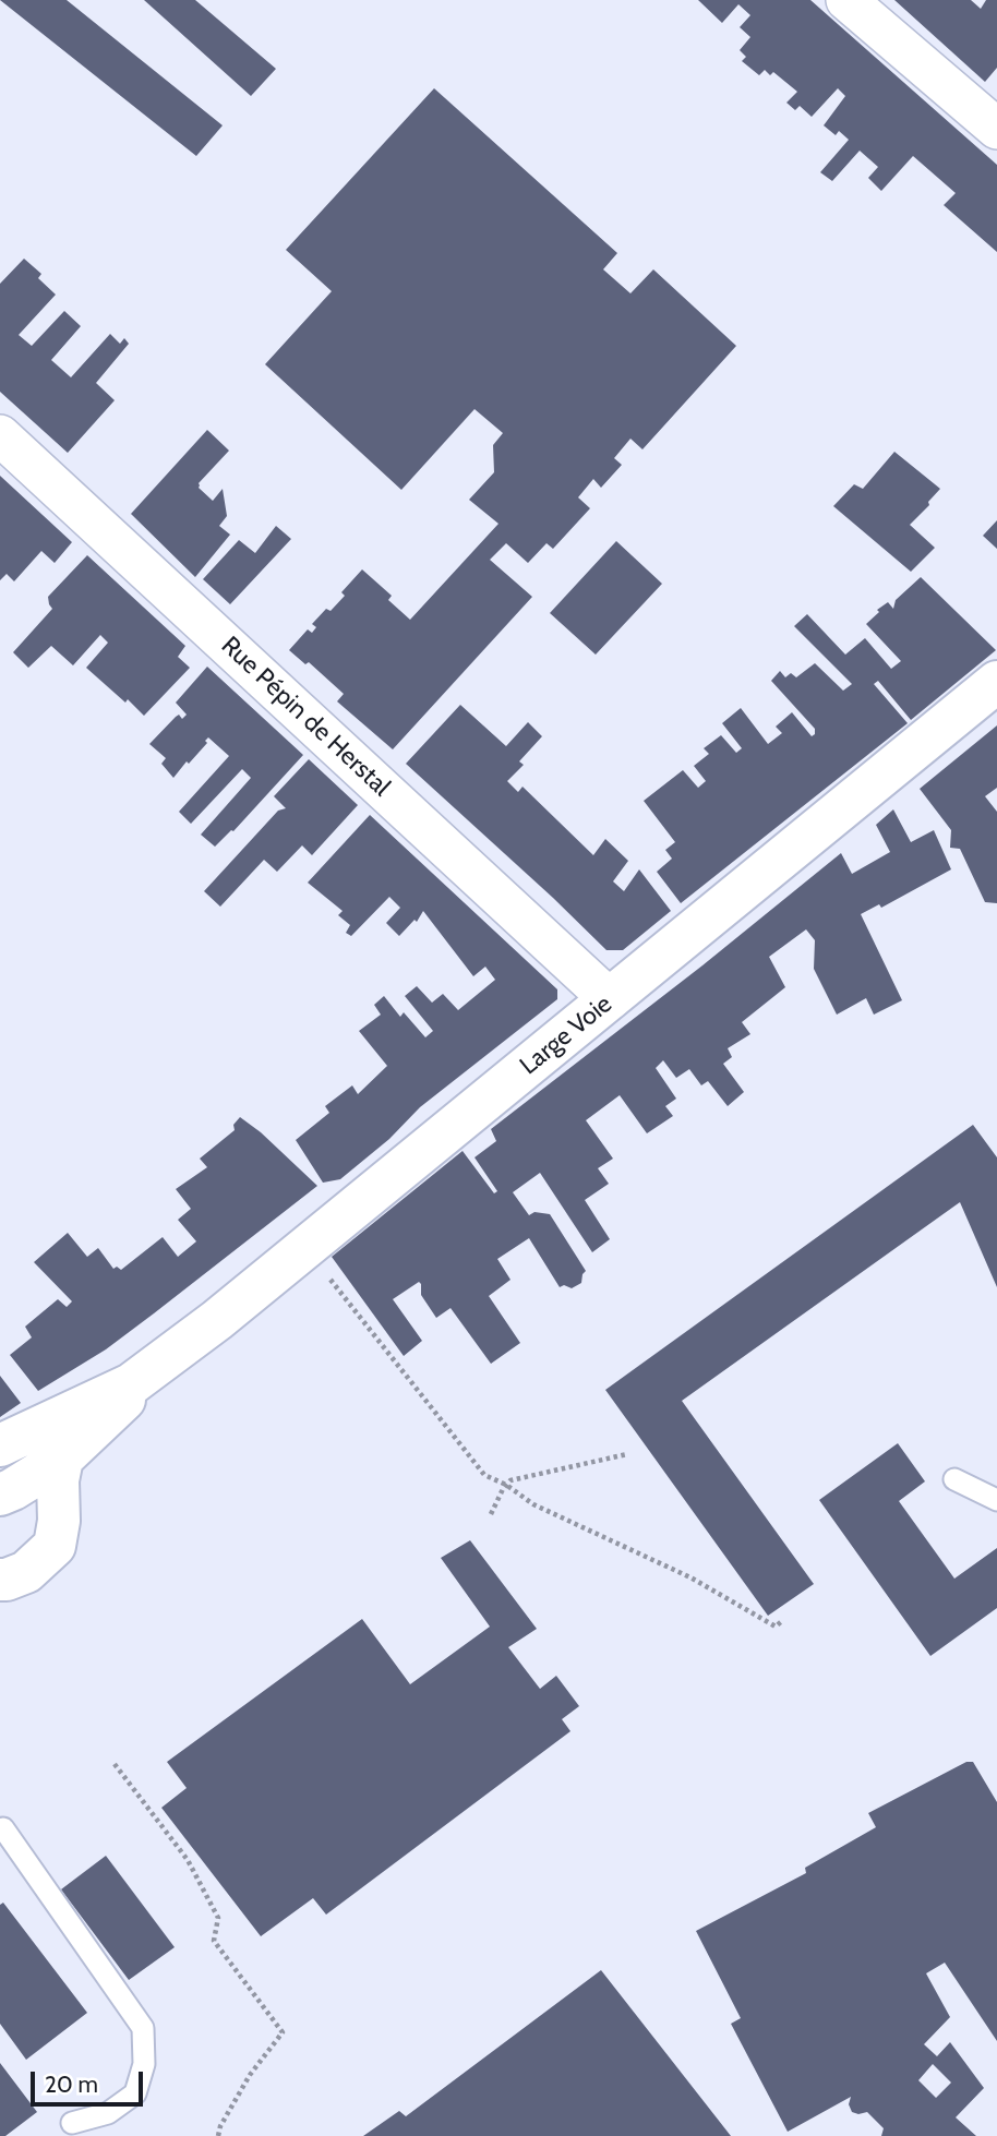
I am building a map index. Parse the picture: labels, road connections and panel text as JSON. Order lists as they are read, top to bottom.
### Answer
{
  "streets": {
    "street": ["Rue Pépin de Herstal", "Large Voie"]
  },
  "crossings": [
    ["Rue Pépin de Herstal", "Large Voie"]
  ],
  "scale_bar": "20 m"
}
